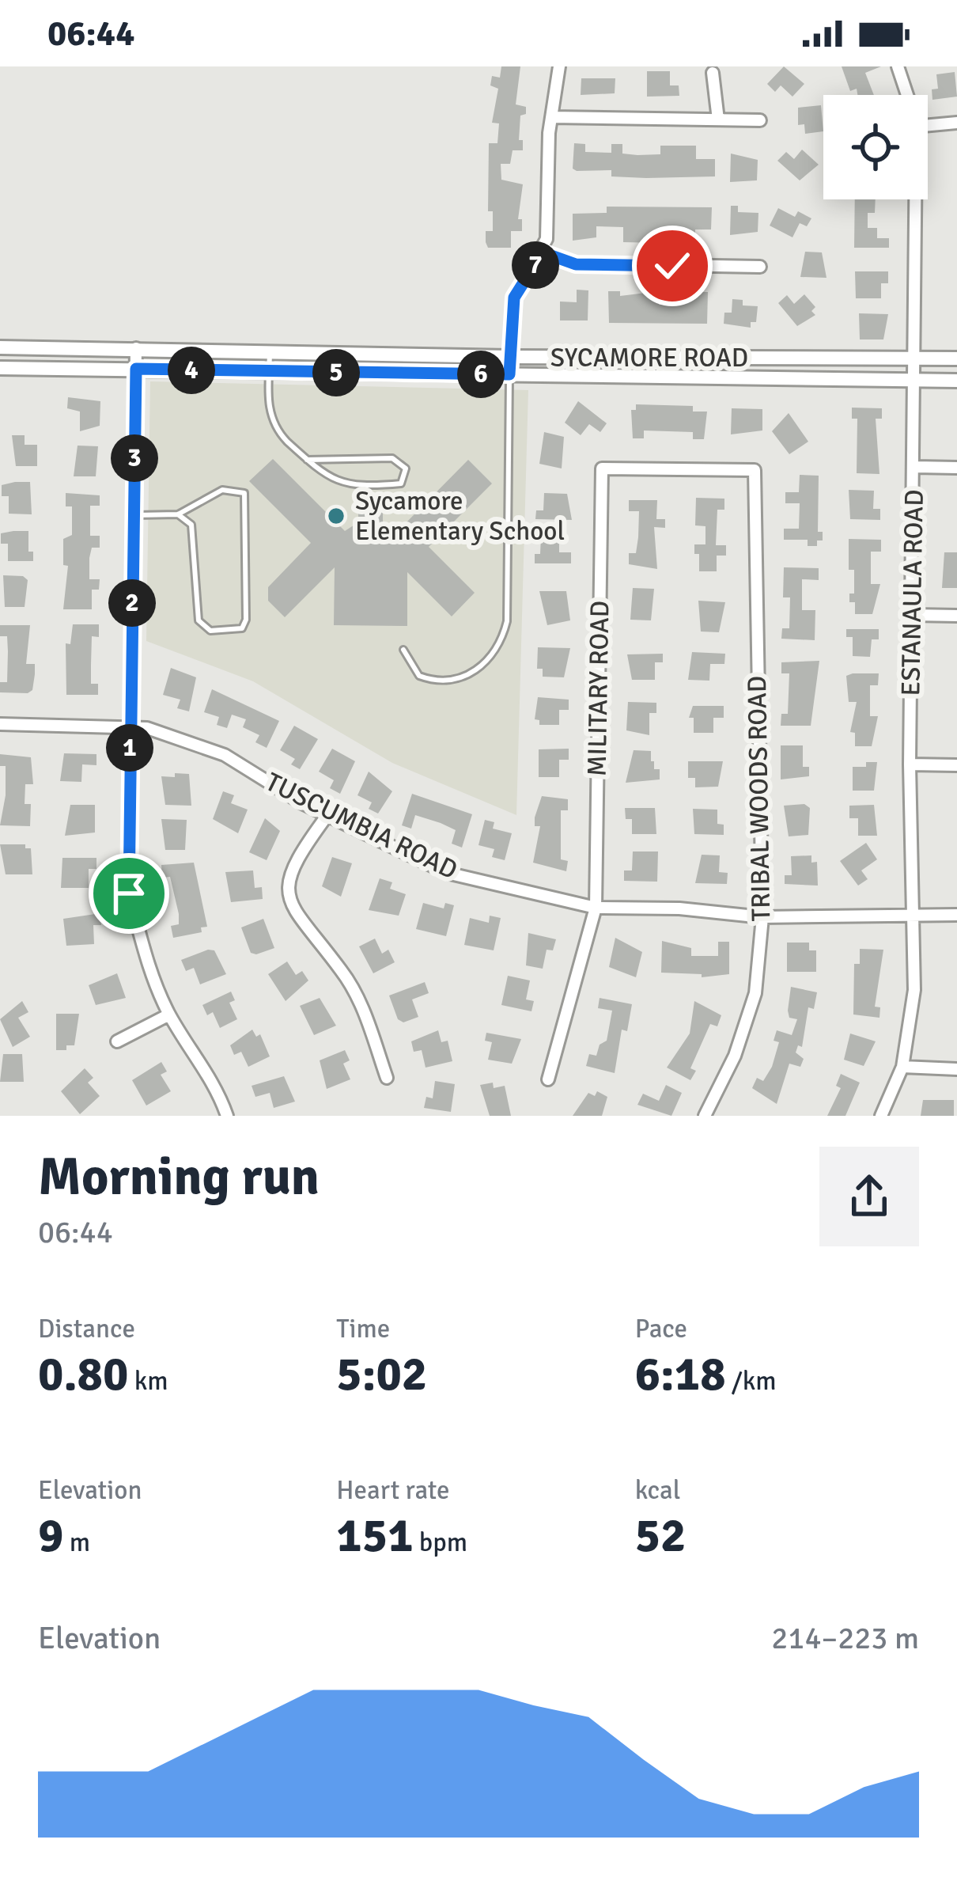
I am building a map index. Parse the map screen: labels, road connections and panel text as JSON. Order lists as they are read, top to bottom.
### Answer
{
  "streets": {
    "street": [
      "SYCAMORE ROAD",
      "ESTANAULA ROAD",
      "MILITARY ROAD",
      "TRIBAL WOODS ROAD",
      "TUSCUMBIA ROAD"
    ]
  },
  "crossings": [
    ["SYCAMORE ROAD", "ESTANAULA ROAD"],
    ["ESTANAULA ROAD", "TUSCUMBIA ROAD"],
    ["MILITARY ROAD", "TRIBAL WOODS ROAD"],
    ["MILITARY ROAD", "TUSCUMBIA ROAD"],
    ["TRIBAL WOODS ROAD", "TUSCUMBIA ROAD"]
  ],
  "places": ["Sycamore Elementary School"],
  "page": {
    "status": "06:44",
    "pins": [
      "7",
      "4",
      "5",
      "6",
      "3",
      "2",
      "1"
    ],
    "heading": ["Morning run", "06:44"],
    "stats": [
      ["Distance", "0.80 km"],
      ["Time", "5:02"],
      ["Pace", "6:18 /km"],
      ["Elevation", "9 m"],
      ["Heart rate", "151 bpm"],
      ["kcal", "52"]
    ],
    "chart": ["Elevation", "214–223 m"]
  }
}
